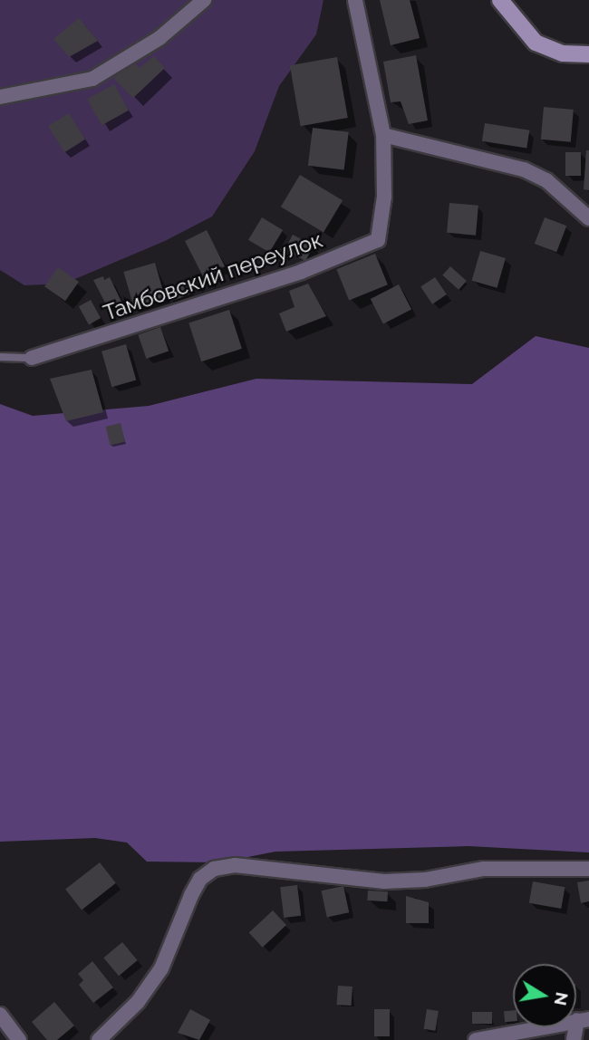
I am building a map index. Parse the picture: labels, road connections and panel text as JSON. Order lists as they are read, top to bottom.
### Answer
{
  "streets": {
    "street": ["Тамбовский переулок"]
  },
  "north": "right"
}
